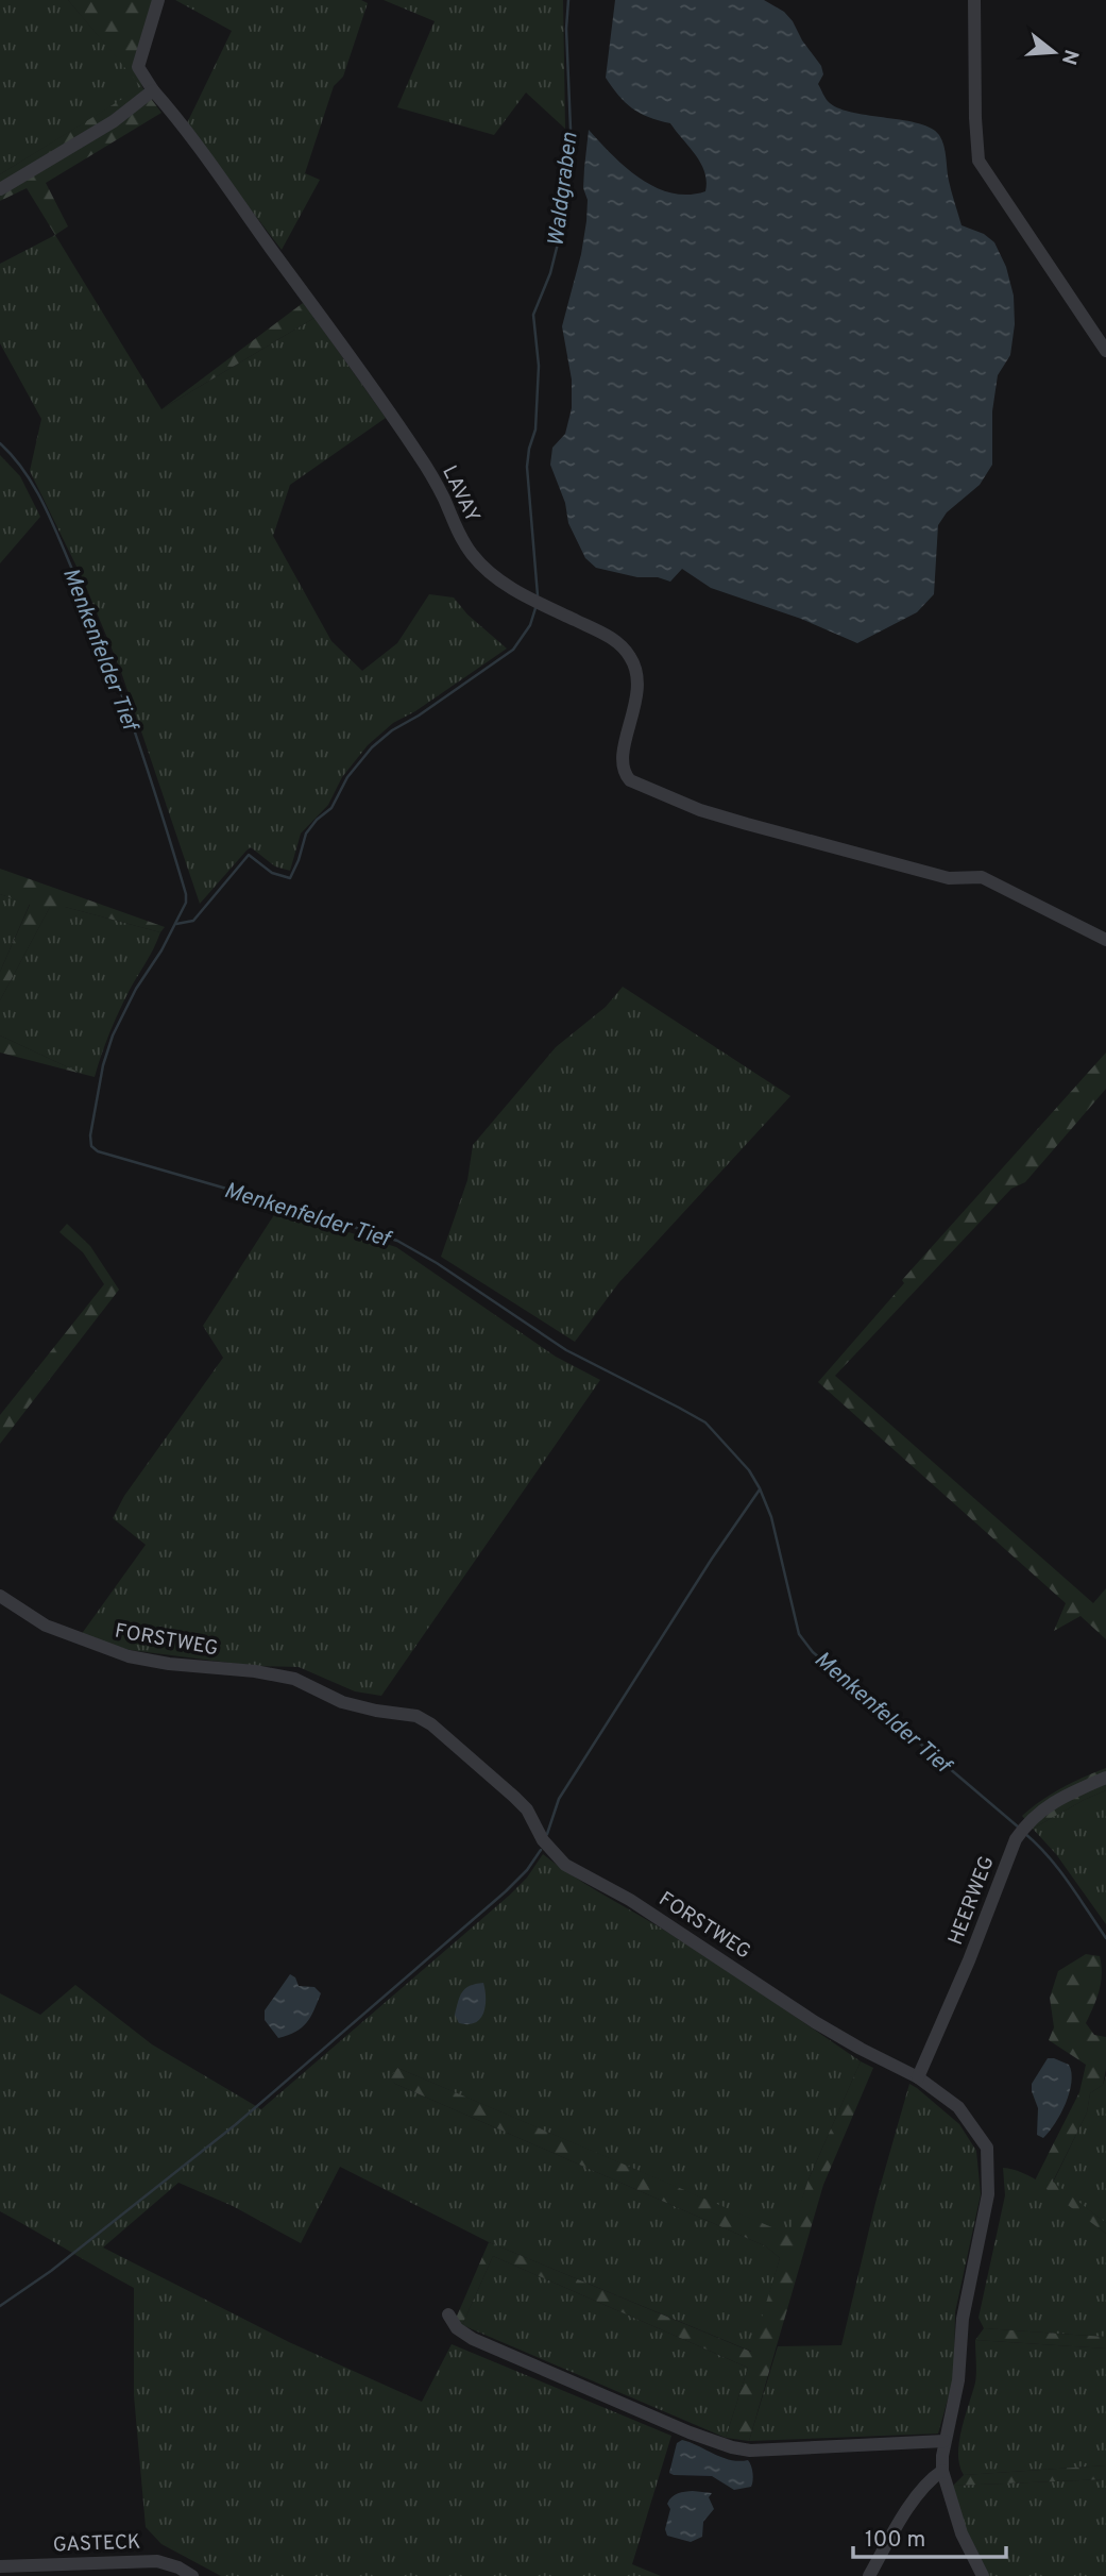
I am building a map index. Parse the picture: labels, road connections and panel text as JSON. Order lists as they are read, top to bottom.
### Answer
{
  "streets": {
    "street": [
      "LAVAY",
      "FORSTWEG",
      "HEERWEG",
      "GASTECK"
    ]
  },
  "crossings": [
    ["FORSTWEG", "HEERWEG"]
  ],
  "water": ["Waldgraben", "Menkenfelder Tief"],
  "scale_bar": "100 m",
  "north": "right"
}
